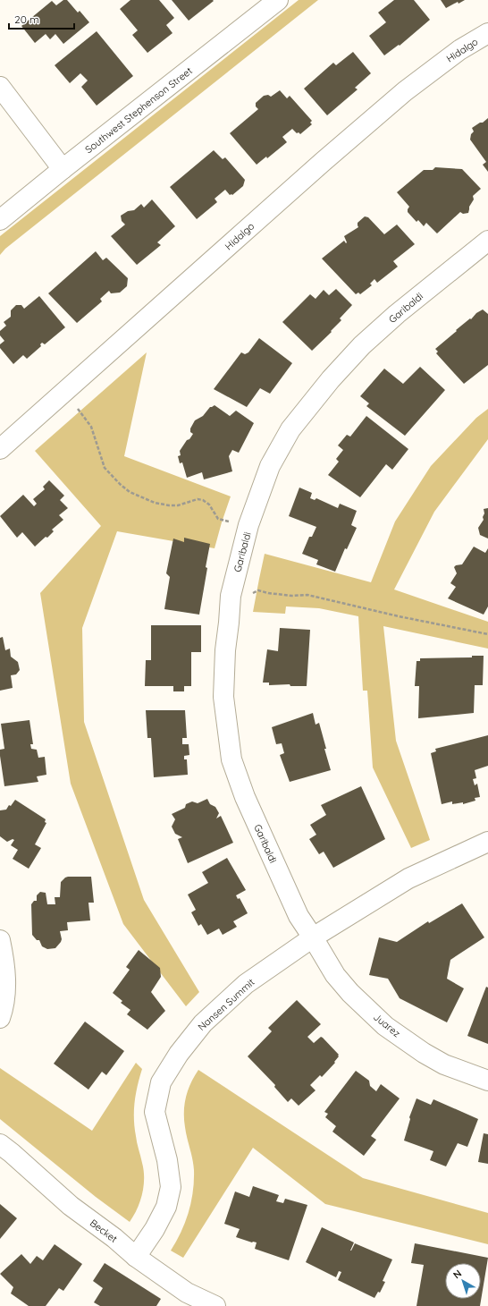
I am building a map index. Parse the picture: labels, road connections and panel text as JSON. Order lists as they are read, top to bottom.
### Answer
{
  "streets": {
    "street": [
      "Hidalgo",
      "Southwest Stephenson Street",
      "Garibaldi",
      "Nansen Summit",
      "Juarez",
      "Becket"
    ]
  },
  "crossings": [
    ["Garibaldi", "Nansen Summit"],
    ["Garibaldi", "Juarez"],
    ["Nansen Summit", "Juarez"],
    ["Nansen Summit", "Becket"]
  ],
  "scale_bar": "20 m",
  "north": "top left"
}
